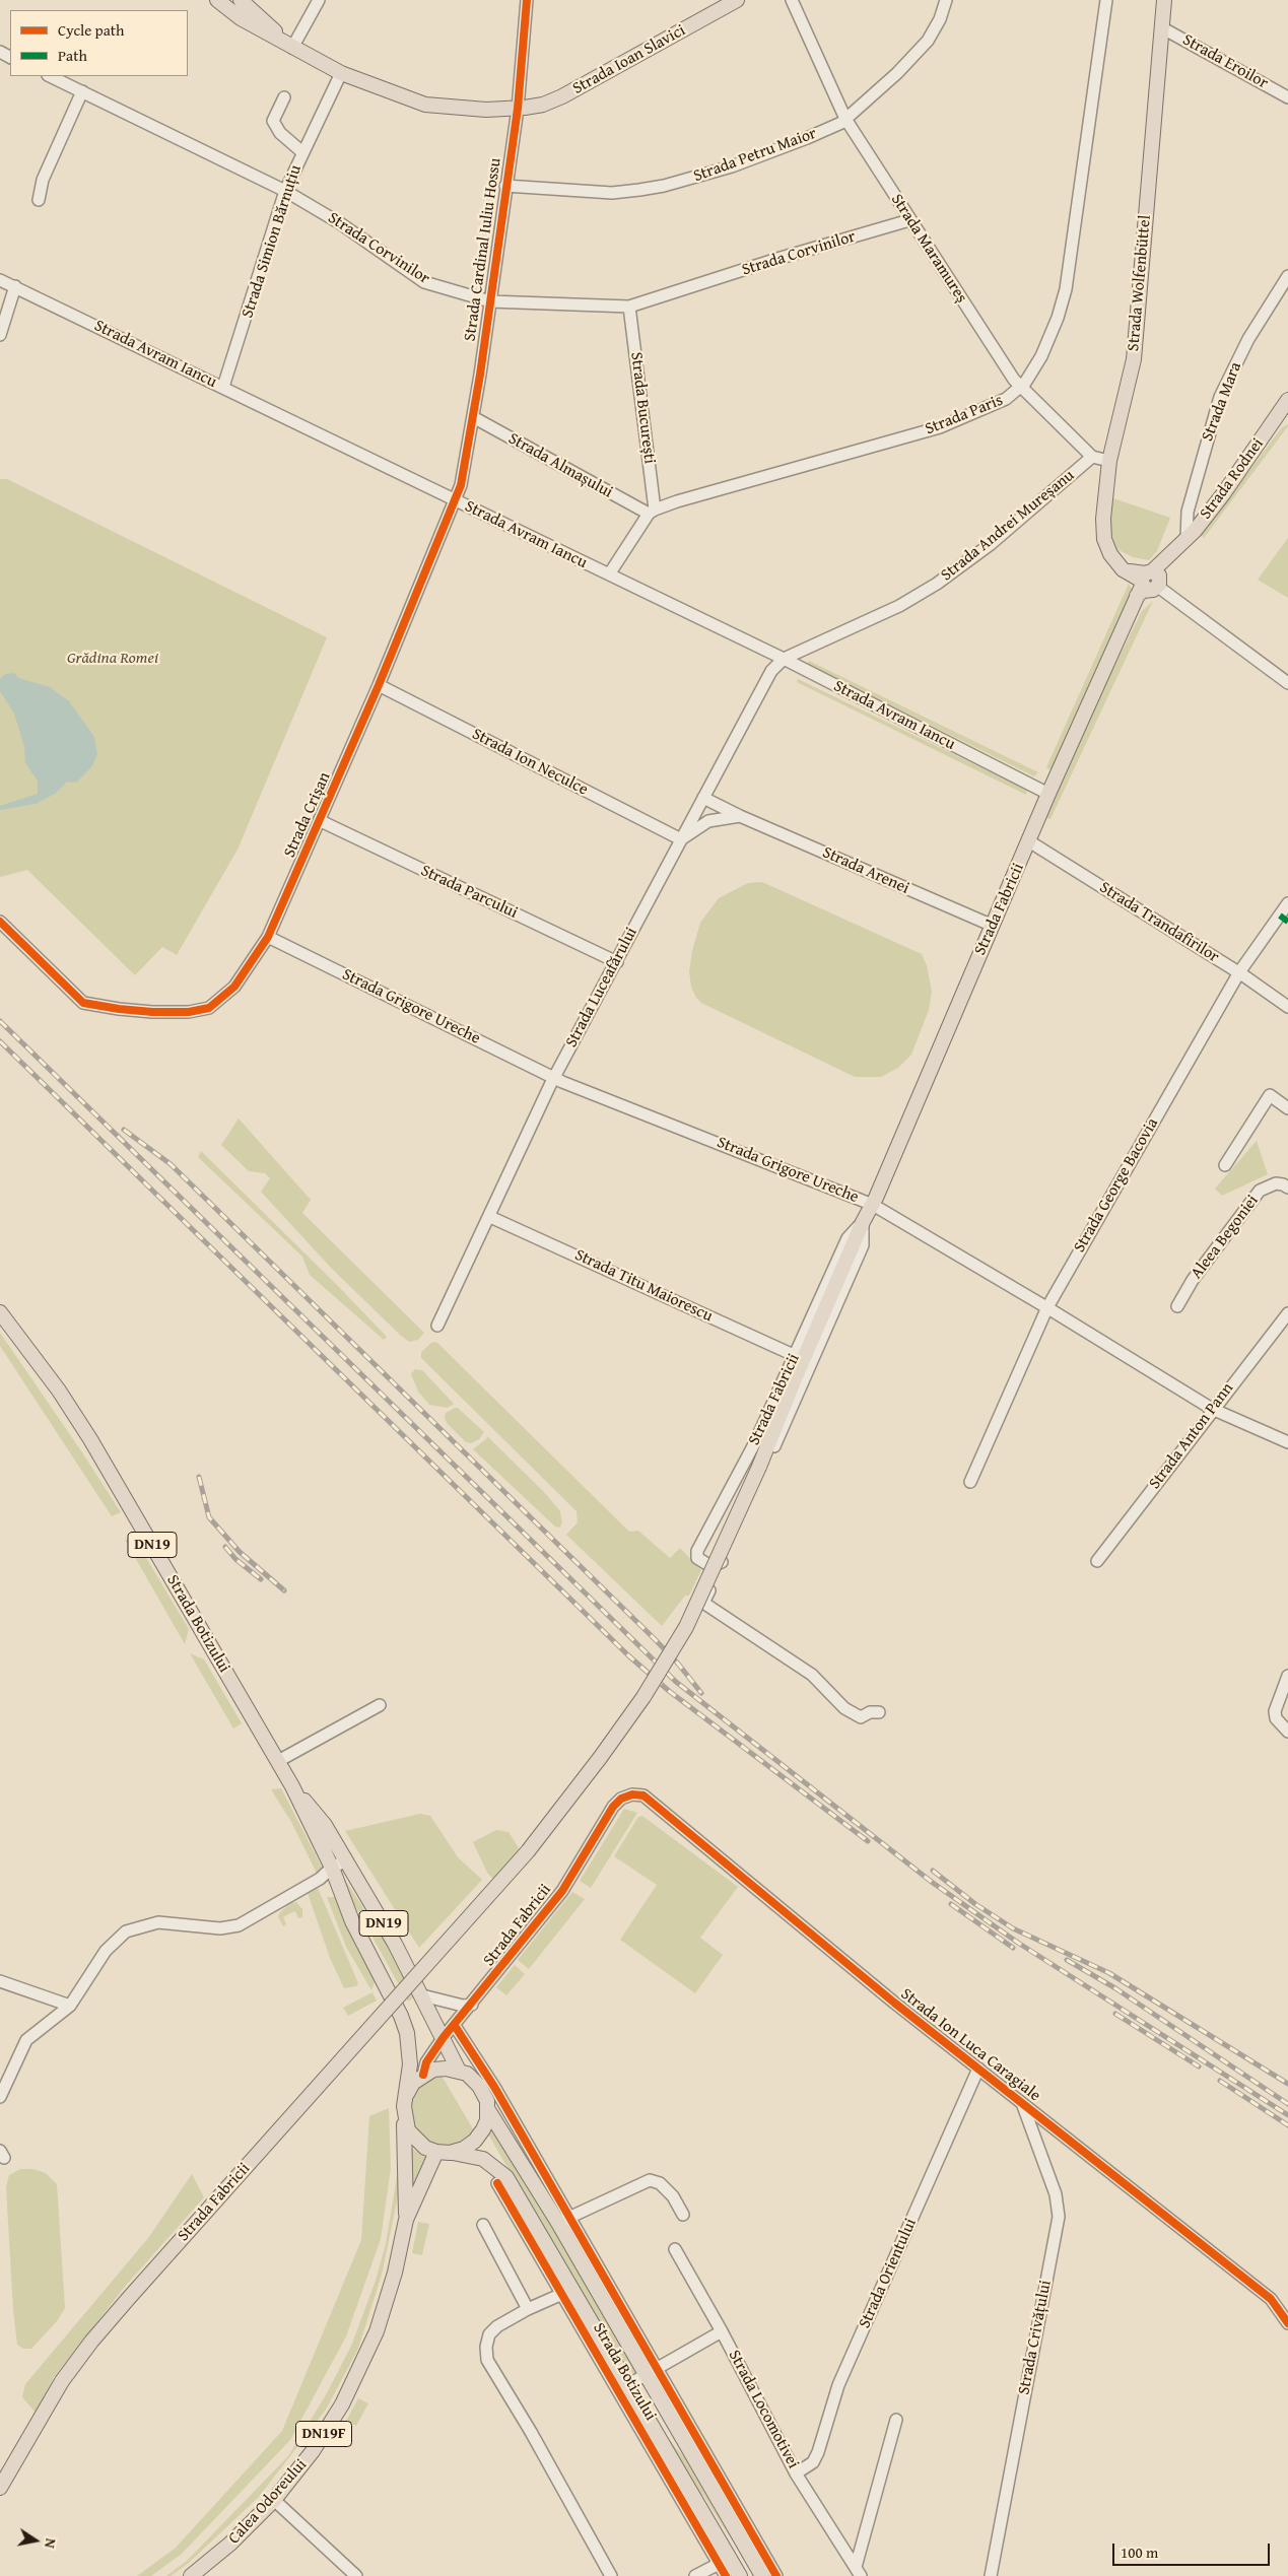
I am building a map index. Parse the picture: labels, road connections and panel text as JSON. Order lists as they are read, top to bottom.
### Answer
{
  "streets": {
    "main road": [
      "Strada Ioan Slavici",
      "Strada Wolfenbüttel",
      "Strada Rodnei",
      "Strada Fabricii",
      "DN19",
      "Strada Botizului",
      "DN19F",
      "Calea Odoreului"
    ],
    "street": [
      "Strada Eroilor",
      "Strada Petru Maior",
      "Strada Simion Bărnuțiu",
      "Strada Corvinilor",
      "Strada Maramureș",
      "Strada Cardinal Iuliu Hossu",
      "Strada Avram Iancu",
      "Strada Mara",
      "Strada București",
      "Strada Paris",
      "Strada Almașului",
      "Strada Andrei Mureșanu",
      "Strada Ion Neculce",
      "Strada Crișan",
      "Strada Arenei",
      "Strada Parcului",
      "Strada Trandafirilor",
      "Strada Luceafărului",
      "Strada Grigore Ureche",
      "Strada George Bacovia",
      "Aleea Begoniei",
      "Strada Titu Maiorescu",
      "Strada Anton Pann",
      "Strada Ion Luca Caragiale",
      "Strada Orientului",
      "Strada Crivățului",
      "Strada Locomotivei"
    ]
  },
  "crossings": [
    ["Strada Ioan Slavici", "Strada Simion Bărnuțiu"],
    ["Strada Ioan Slavici", "Strada Cardinal Iuliu Hossu"],
    ["Strada Eroilor", "Strada Wolfenbüttel"],
    ["Strada Petru Maior", "Strada Maramureș"],
    ["Strada Petru Maior", "Strada Cardinal Iuliu Hossu"],
    ["Strada Simion Bărnuțiu", "Strada Corvinilor"],
    ["Strada Simion Bărnuțiu", "Strada Avram Iancu"],
    ["Strada Corvinilor", "Strada Maramureș"],
    ["Strada Corvinilor", "Strada Cardinal Iuliu Hossu"],
    ["Strada Corvinilor", "Strada București"],
    ["Strada Maramureș", "Strada Paris"],
    ["Strada Maramureș", "Strada Andrei Mureșanu"],
    ["Strada Cardinal Iuliu Hossu", "Strada Avram Iancu"],
    ["Strada Cardinal Iuliu Hossu", "Strada Almașului"],
    ["Strada Cardinal Iuliu Hossu", "Strada Crișan"],
    ["Strada Wolfenbüttel", "Strada Rodnei"],
    ["Strada Wolfenbüttel", "Strada Fabricii"],
    ["Strada Avram Iancu", "Strada Andrei Mureșanu"],
    ["Strada Avram Iancu", "Strada Crișan"],
    ["Strada Avram Iancu", "Strada Fabricii"],
    ["Strada Avram Iancu", "Strada Luceafărului"],
    ["Strada Mara", "Strada Rodnei"],
    ["Strada București", "Strada Paris"],
    ["Strada București", "Strada Almașului"],
    ["Strada Paris", "Strada Almașului"],
    ["Strada Rodnei", "Strada Fabricii"],
    ["Strada Andrei Mureșanu", "Strada Luceafărului"],
    ["Strada Ion Neculce", "Strada Crișan"],
    ["Strada Ion Neculce", "Strada Luceafărului"],
    ["Strada Crișan", "Strada Parcului"],
    ["Strada Crișan", "Strada Grigore Ureche"],
    ["Strada Arenei", "Strada Fabricii"],
    ["Strada Arenei", "Strada Luceafărului"],
    ["Strada Parcului", "Strada Luceafărului"],
    ["Strada Fabricii", "Strada Trandafirilor"],
    ["Strada Fabricii", "Strada Grigore Ureche"],
    ["Strada Fabricii", "Strada Titu Maiorescu"],
    ["Strada Fabricii", "Strada Botizului"],
    ["Strada Fabricii", "Strada Ion Luca Caragiale"],
    ["Strada Fabricii", "Calea Odoreului"],
    ["Strada Trandafirilor", "Strada George Bacovia"],
    ["Strada Luceafărului", "Strada Grigore Ureche"],
    ["Strada Luceafărului", "Strada Titu Maiorescu"],
    ["Strada Grigore Ureche", "Strada George Bacovia"],
    ["Strada Grigore Ureche", "Strada Anton Pann"],
    ["Strada Botizului", "Calea Odoreului"],
    ["Strada Ion Luca Caragiale", "Strada Orientului"],
    ["Strada Ion Luca Caragiale", "Strada Crivățului"],
    ["Strada Orientului", "Strada Locomotivei"]
  ],
  "parks": ["Grădina Romei"],
  "legend": ["Cycle path", "Path"],
  "scale_bar": "100 m",
  "north": "right"
}
